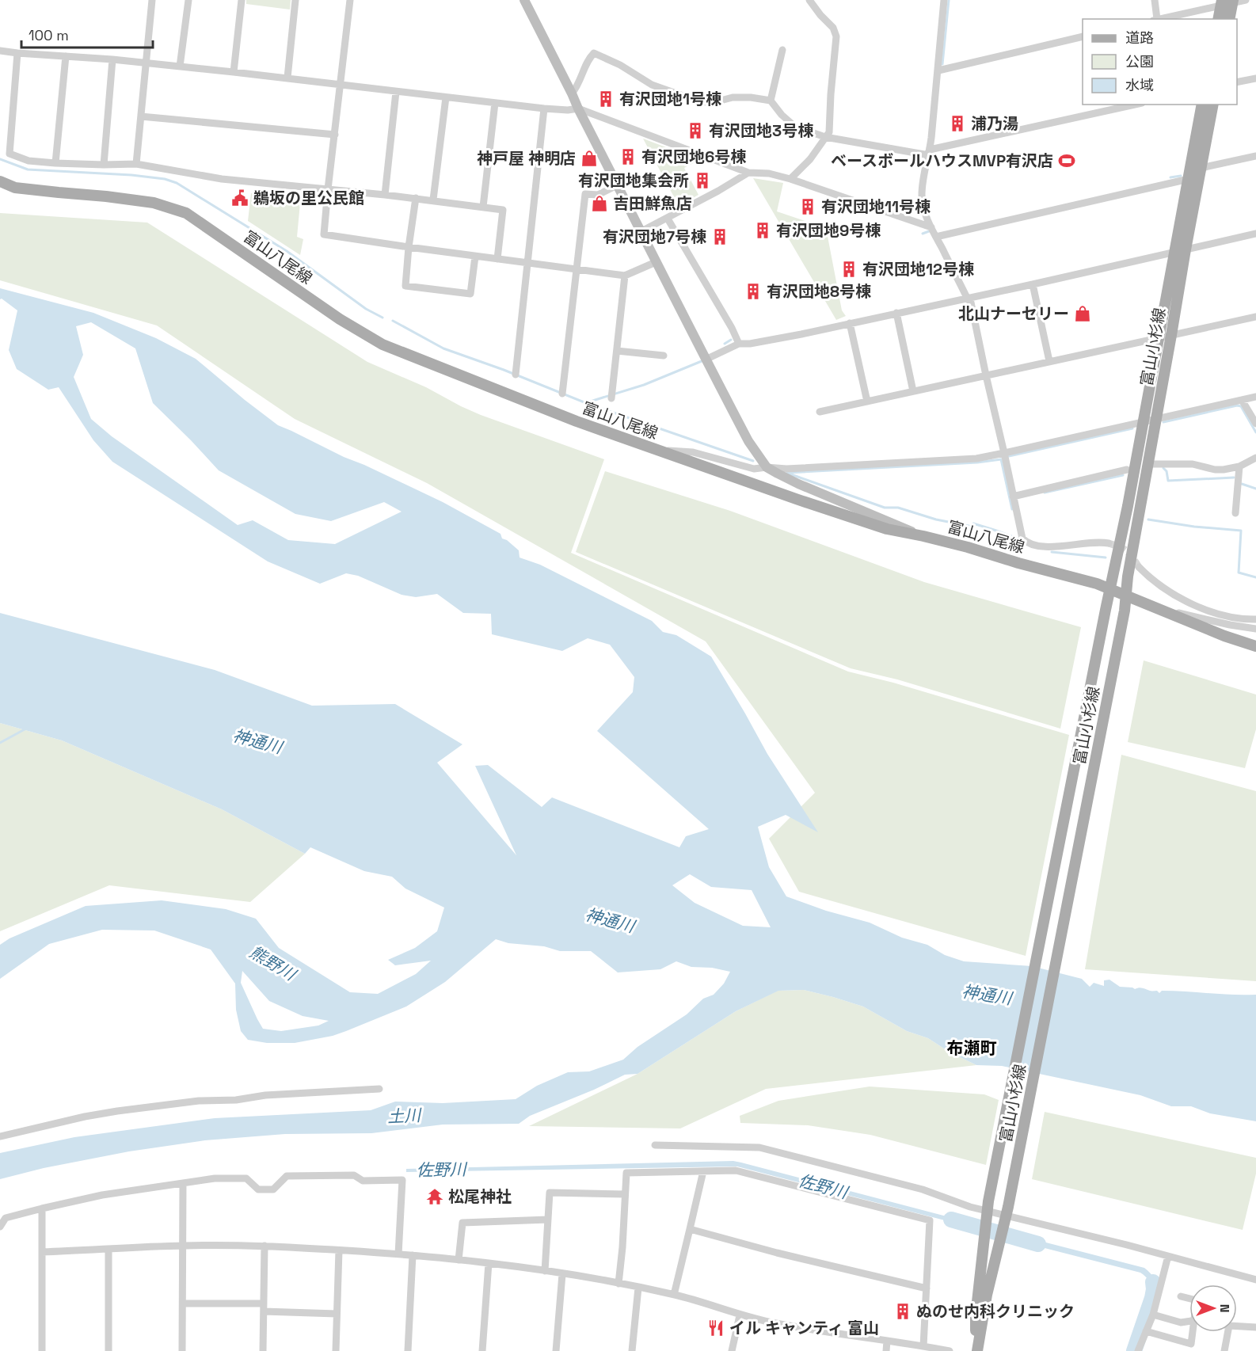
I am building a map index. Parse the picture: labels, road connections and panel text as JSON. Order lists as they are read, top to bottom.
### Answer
{
  "streets": {
    "main road": ["富山八尾線", "富山小杉線"]
  },
  "crossings": [
    ["富山八尾線", "富山小杉線"]
  ],
  "districts": ["布瀬町"],
  "water": [
    "神通川",
    "熊野川",
    "土川",
    "佐野川"
  ],
  "places": {
    "building": [
      "有沢団地1号棟",
      "浦乃湯",
      "有沢団地3号棟",
      "有沢団地6号棟",
      "有沢団地集会所",
      "有沢団地11号棟",
      "有沢団地9号棟",
      "有沢団地7号棟",
      "有沢団地12号棟",
      "有沢団地8号棟",
      "ぬのせ内科クリニック"
    ],
    "shop": ["神戸屋 神明店", "吉田鮮魚店", "北山ナーセリー"],
    "sports": ["ベースボールハウスMVP有沢店"],
    "public building": ["鵜坂の里公民館"],
    "temple": ["松尾神社"],
    "restaurant": ["イル キャンティ 富山"]
  },
  "legend": ["道路", "公園", "水域"],
  "scale_bar": "100 m",
  "north": "right"
}
